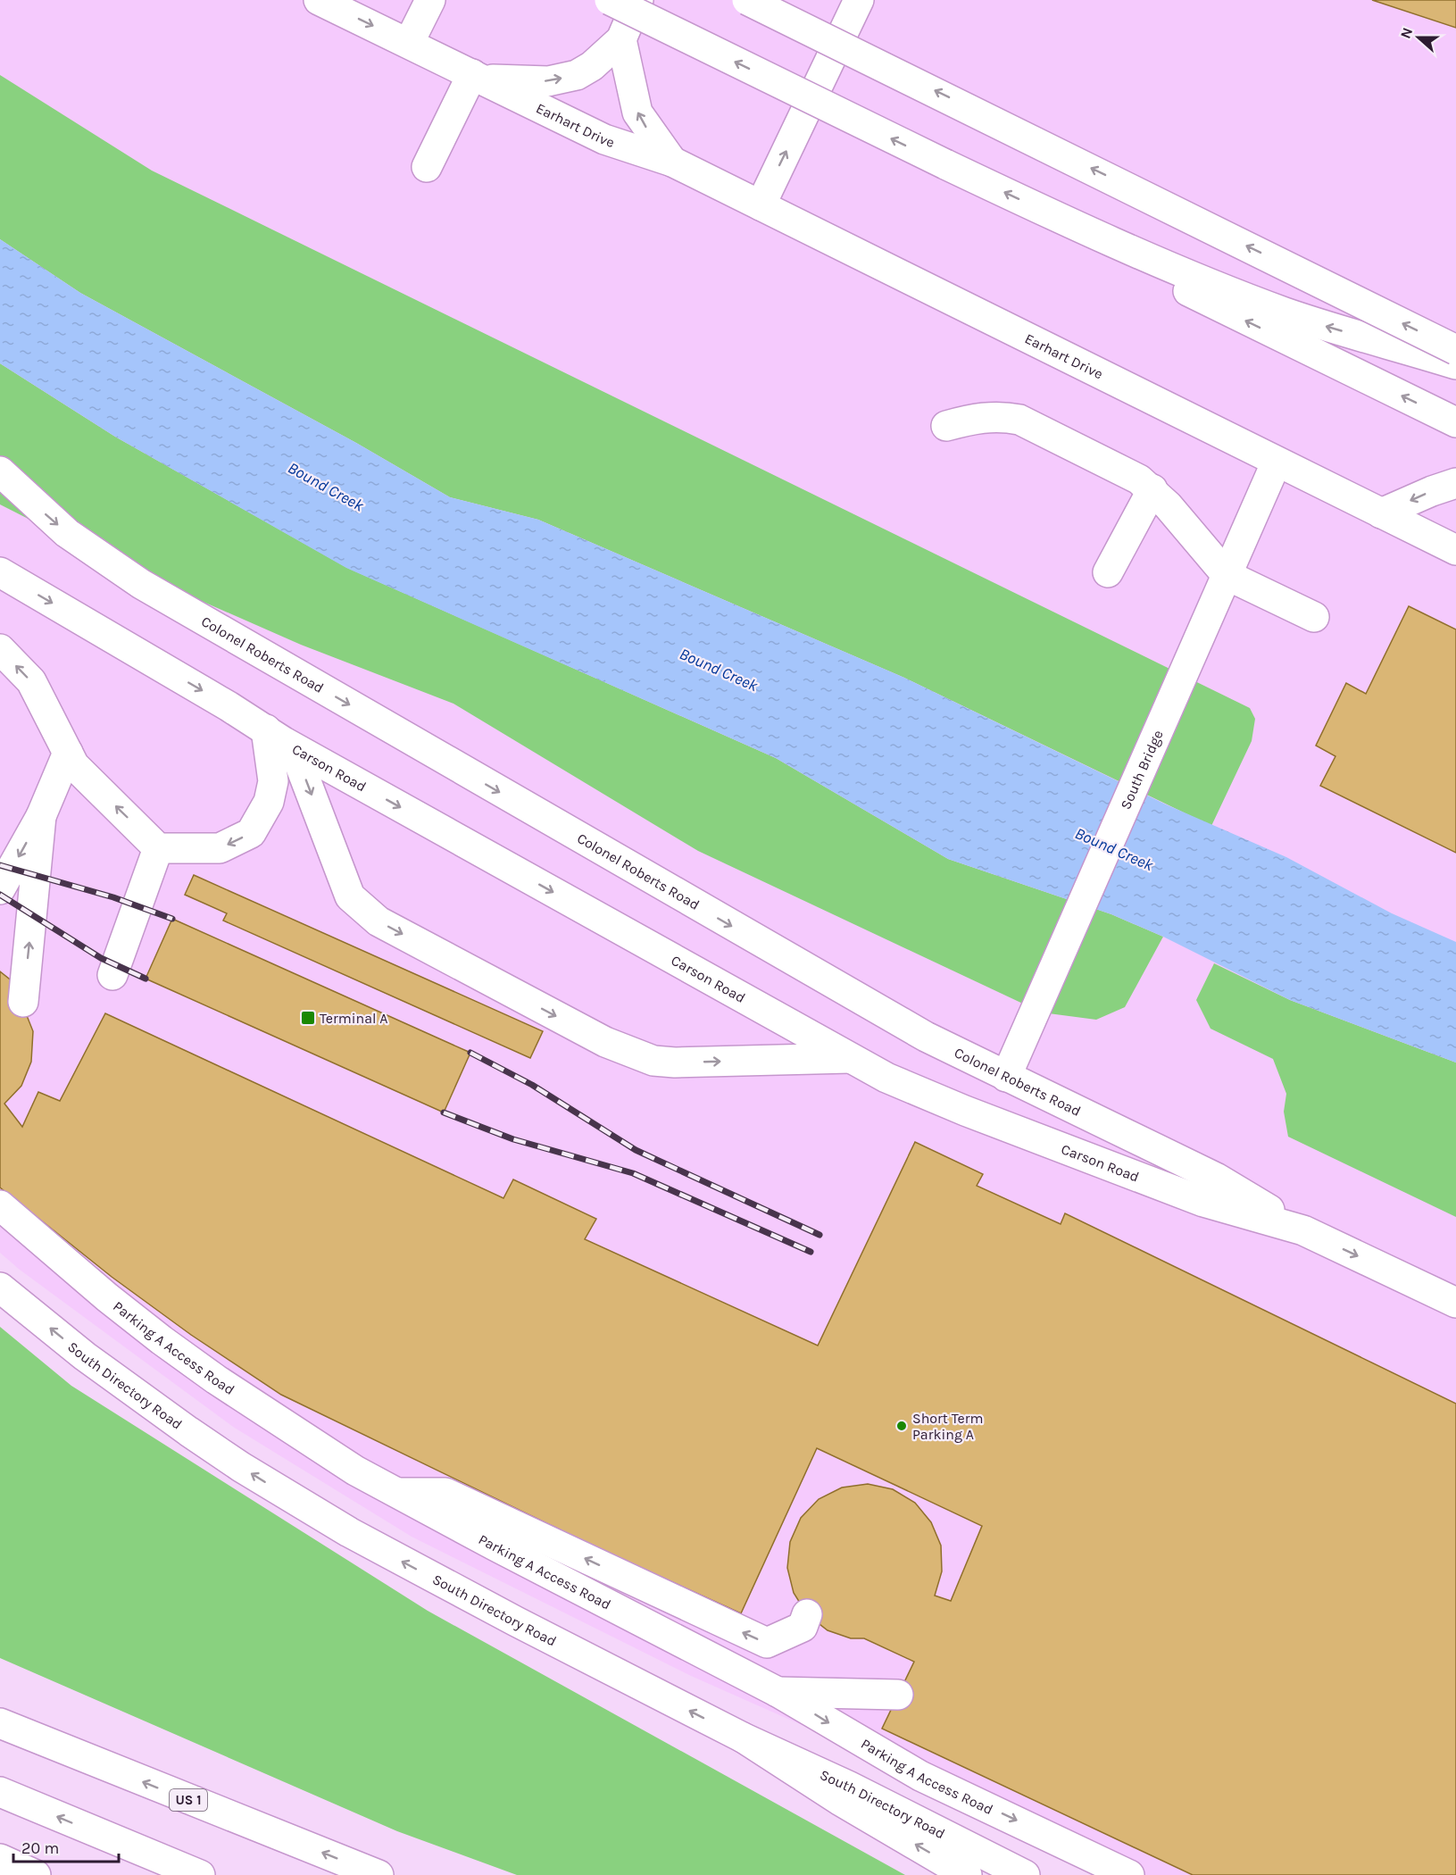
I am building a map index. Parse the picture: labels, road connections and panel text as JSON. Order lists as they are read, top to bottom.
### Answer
{
  "streets": {
    "main road": [
      "Earhart Drive",
      "Colonel Roberts Road",
      "Carson Road",
      "South Bridge",
      "Parking A Access Road",
      "South Directory Road",
      "US 1"
    ]
  },
  "crossings": [
    ["Earhart Drive", "South Bridge"],
    ["Colonel Roberts Road", "Carson Road"],
    ["Colonel Roberts Road", "South Bridge"]
  ],
  "water": ["Bound Creek"],
  "places": {
    "transit": ["Terminal A"],
    "other": ["Short Term Parking A"]
  },
  "scale_bar": "20 m",
  "north": "left"
}
